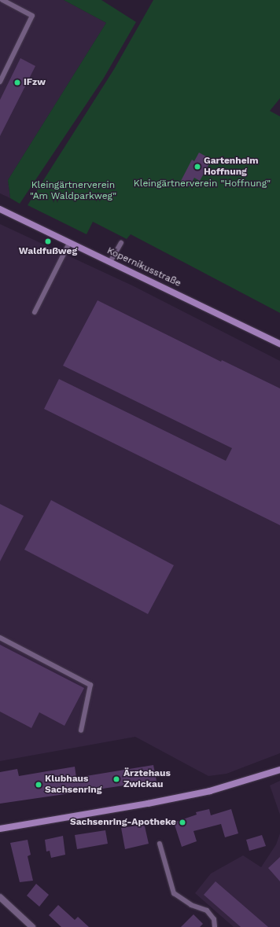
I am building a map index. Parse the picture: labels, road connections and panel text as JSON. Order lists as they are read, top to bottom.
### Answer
{
  "streets": {
    "street": ["Kopernikusstraße"]
  },
  "parks": ["Kleingärtnerverein \"Hoffnung\"", "Kleingärtnerverein \"Am Waldparkweg\""],
  "places": [
    "IFzw",
    "Gartenheim Hoffnung",
    "Waldfußweg",
    "Ärztehaus Zwickau",
    "Klubhaus Sachsenring",
    "Sachsenring-Apotheke"
  ]
}
